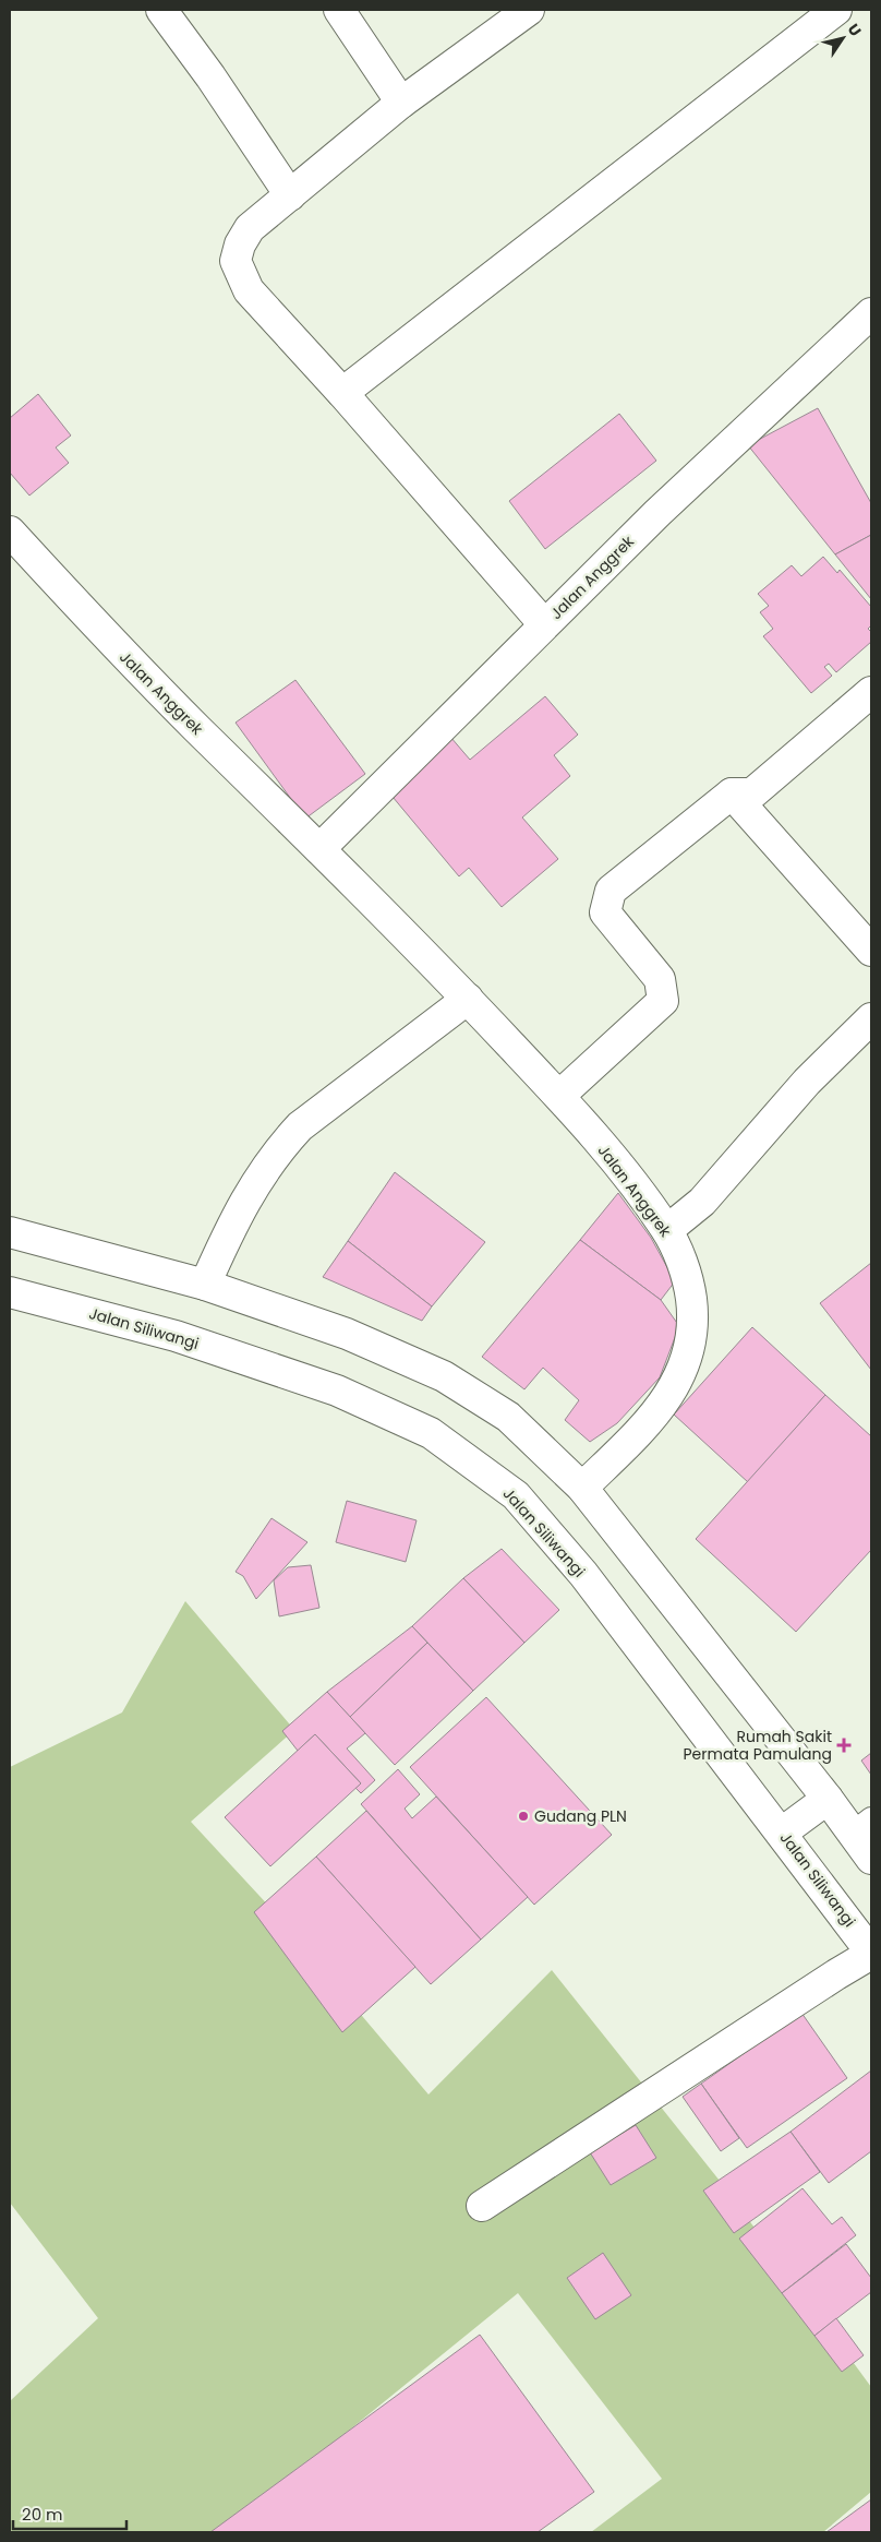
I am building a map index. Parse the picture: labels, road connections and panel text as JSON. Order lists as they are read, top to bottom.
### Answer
{
  "streets": {
    "street": ["Jalan Anggrek", "Jalan Siliwangi"]
  },
  "places": {
    "health": ["Rumah Sakit Permata Pamulang"],
    "other": ["Gudang PLN"]
  },
  "scale_bar": "20 m",
  "north": "top right"
}
